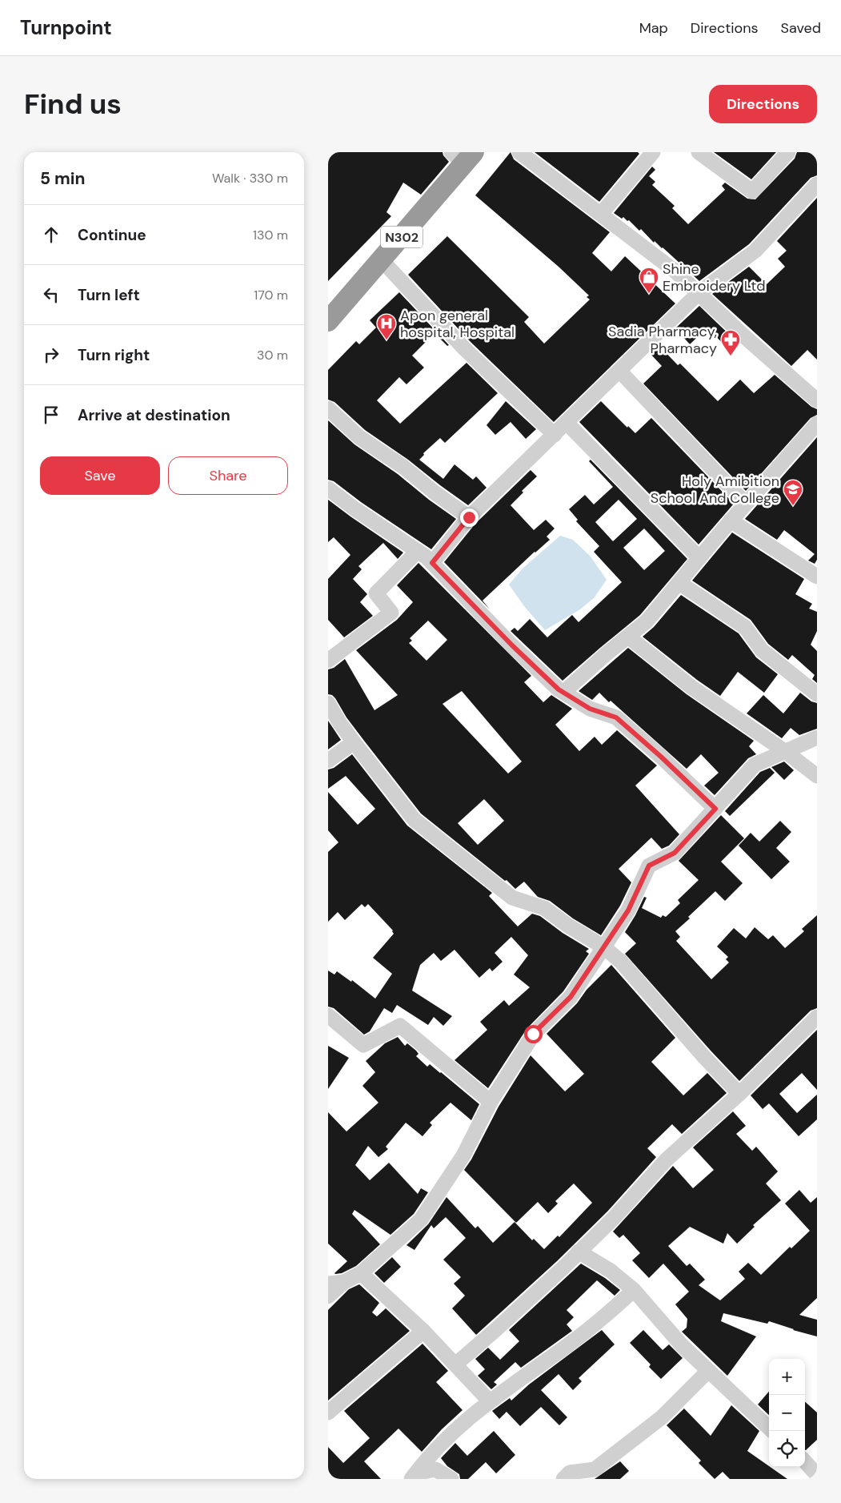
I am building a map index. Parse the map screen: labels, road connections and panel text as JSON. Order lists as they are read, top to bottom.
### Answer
{
  "streets": {
    "highway": ["N302"]
  },
  "places": {
    "shop": ["Shine Embroidery Ltd"],
    "hospital": ["Apon general hospital, Hospital"],
    "pharmacy": ["Sadia Pharmacy, Pharmacy"],
    "school or university": ["Holy Amibition School And College"]
  },
  "page": {
    "header": "Turnpoint",
    "nav": ["Map", "Directions", "Saved"],
    "buttons": [
      "Directions",
      ["Save", "Share"]
    ],
    "title": "Find us",
    "heading": ["5 min", "Walk · 330 m"],
    "list": [
      ["Continue", "130 m"],
      ["Turn left", "170 m"],
      ["Turn right", "30 m"],
      "Arrive at destination"
    ],
    "map_buttons": ["+", "−"]
  }
}
